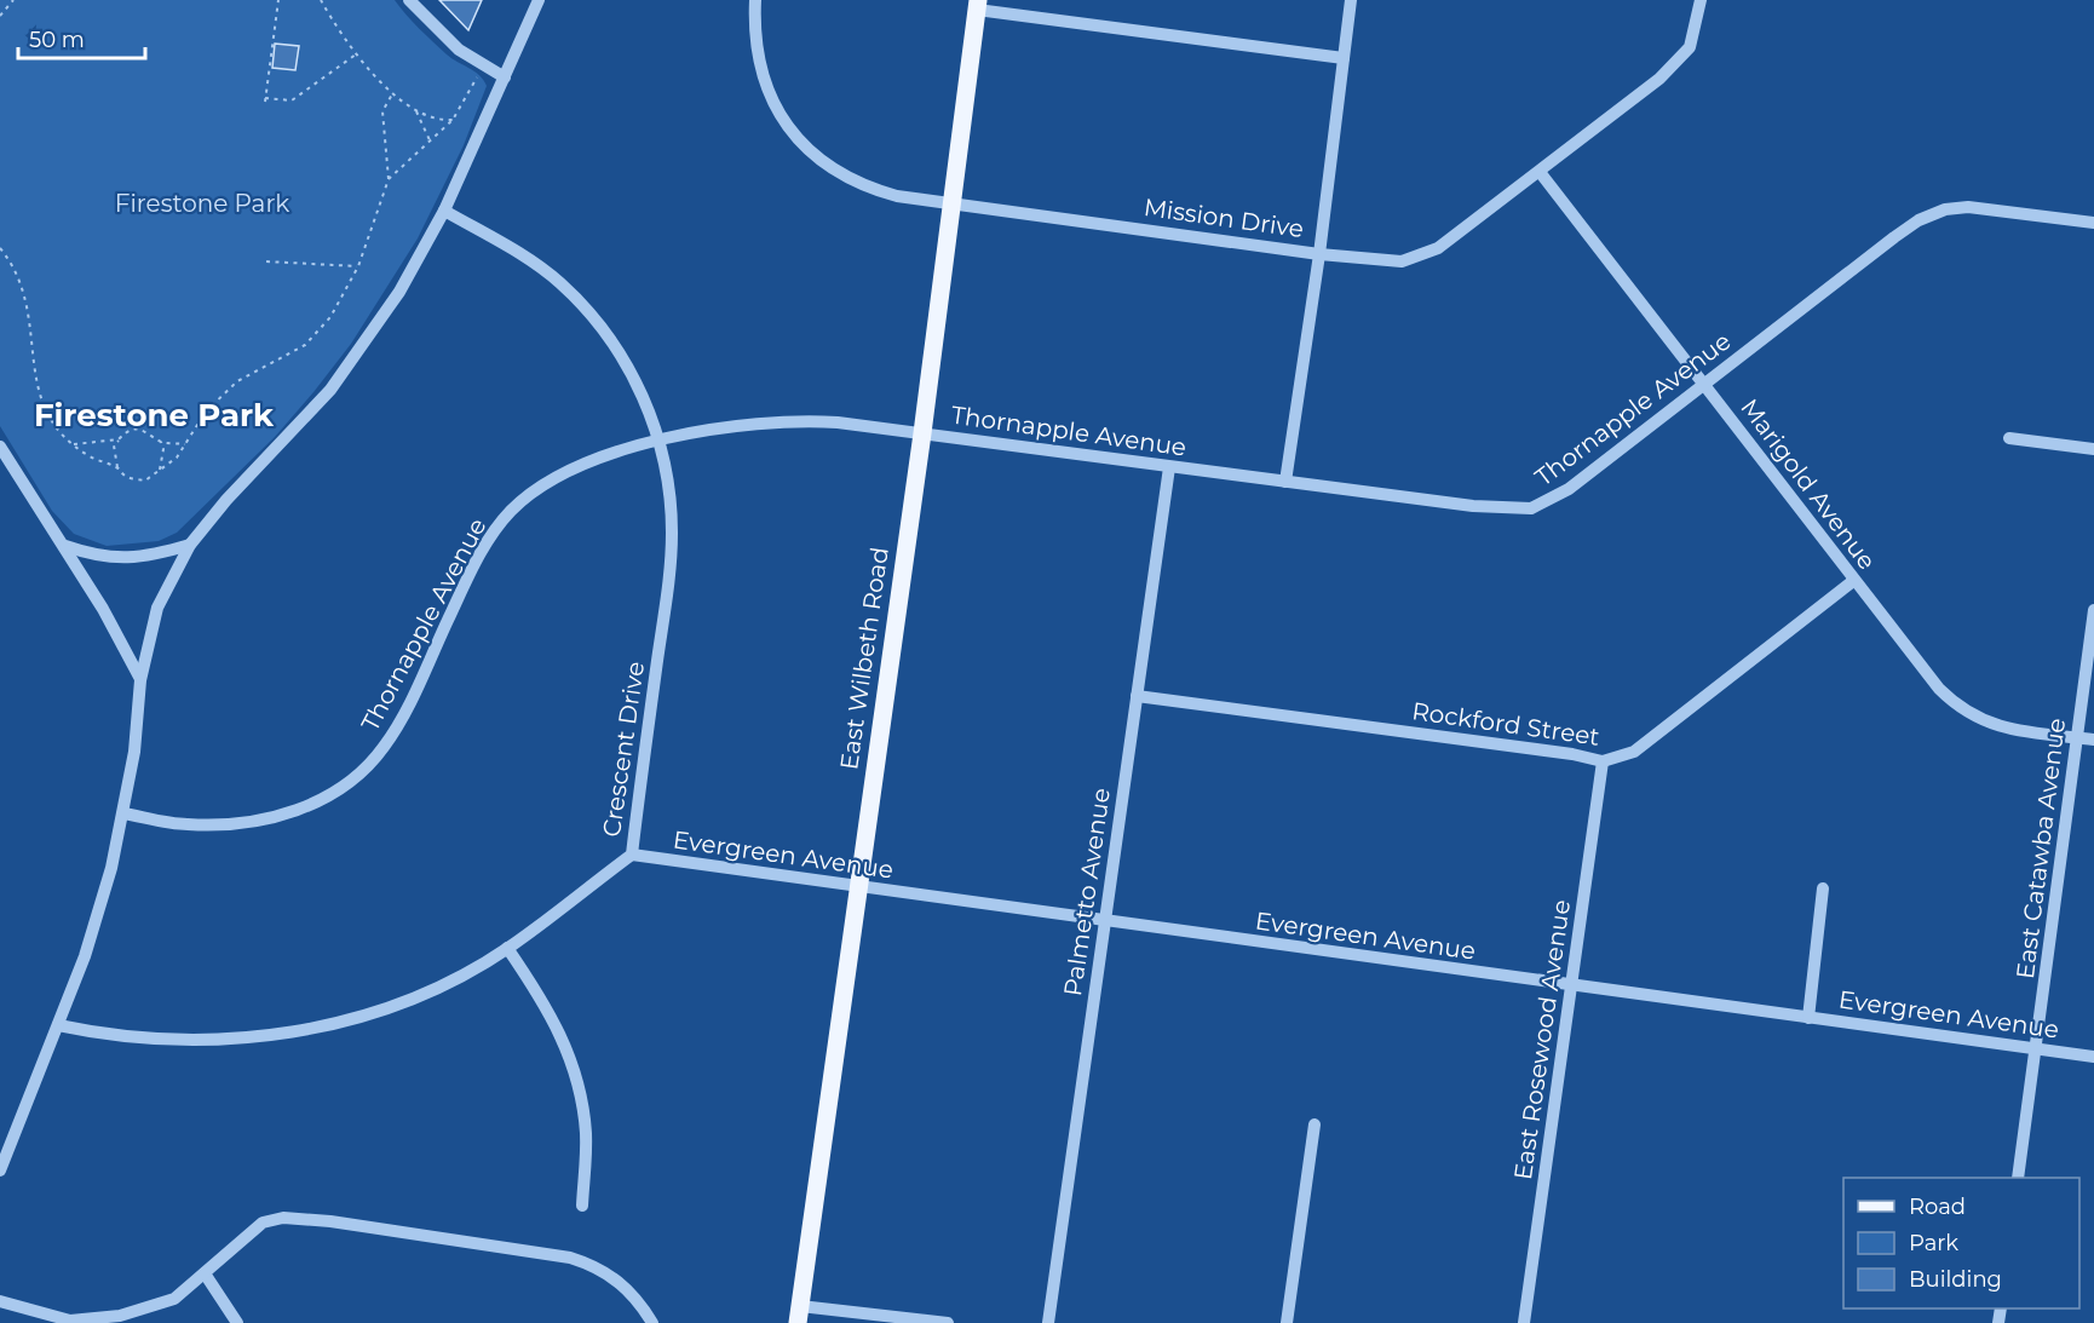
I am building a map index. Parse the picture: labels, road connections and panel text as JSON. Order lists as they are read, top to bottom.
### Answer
{
  "streets": {
    "main road": ["East Wilbeth Road"],
    "street": [
      "Mission Drive",
      "Thornapple Avenue",
      "Marigold Avenue",
      "Rockford Street",
      "Crescent Drive",
      "East Catawba Avenue",
      "Evergreen Avenue",
      "Palmetto Avenue",
      "East Rosewood Avenue"
    ]
  },
  "crossings": [
    ["Mission Drive", "Marigold Avenue"],
    ["Mission Drive", "East Wilbeth Road"],
    ["Thornapple Avenue", "Marigold Avenue"],
    ["Thornapple Avenue", "East Wilbeth Road"],
    ["Thornapple Avenue", "Crescent Drive"],
    ["Thornapple Avenue", "Palmetto Avenue"],
    ["Marigold Avenue", "Rockford Street"],
    ["Marigold Avenue", "East Catawba Avenue"],
    ["East Wilbeth Road", "Evergreen Avenue"],
    ["Rockford Street", "Palmetto Avenue"],
    ["Rockford Street", "East Rosewood Avenue"],
    ["Crescent Drive", "Evergreen Avenue"],
    ["East Catawba Avenue", "Evergreen Avenue"],
    ["Evergreen Avenue", "Palmetto Avenue"],
    ["Evergreen Avenue", "East Rosewood Avenue"]
  ],
  "districts": ["Firestone Park"],
  "parks": ["Firestone Park"],
  "legend": ["Road", "Park", "Building"],
  "scale_bar": "50 m"
}
